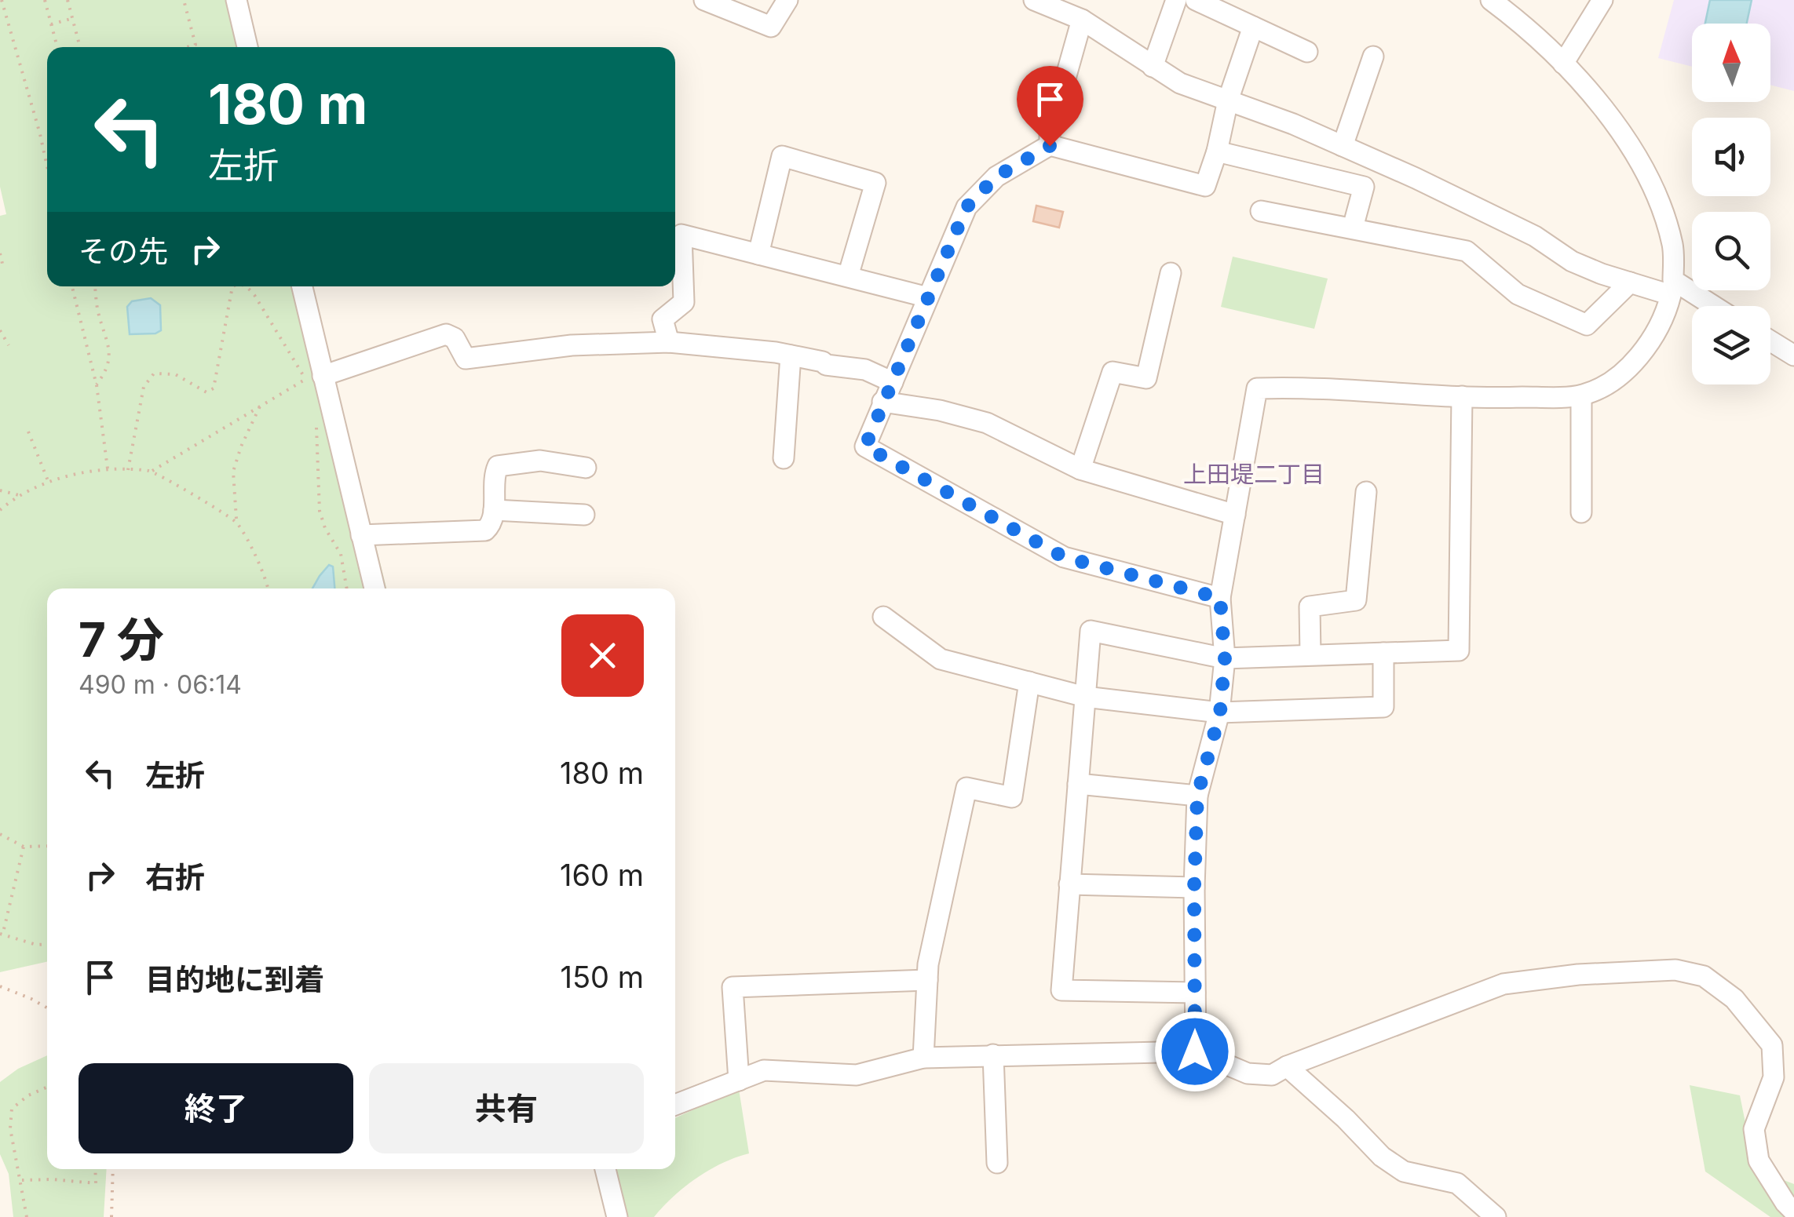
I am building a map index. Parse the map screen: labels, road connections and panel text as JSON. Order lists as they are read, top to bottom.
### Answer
{
  "districts": ["上田堤二丁目"],
  "north": "top",
  "page": {
    "turn": ["180 m", "左折"],
    "then": "その先",
    "heading": ["7 分", "490 m · 06:14"],
    "list": [
      {
        "name": "左折",
        "value": "180 m"
      },
      {
        "name": "右折",
        "value": "160 m"
      },
      {
        "name": "目的地に到着",
        "value": "150 m"
      }
    ],
    "buttons": ["終了", "共有"]
  }
}
